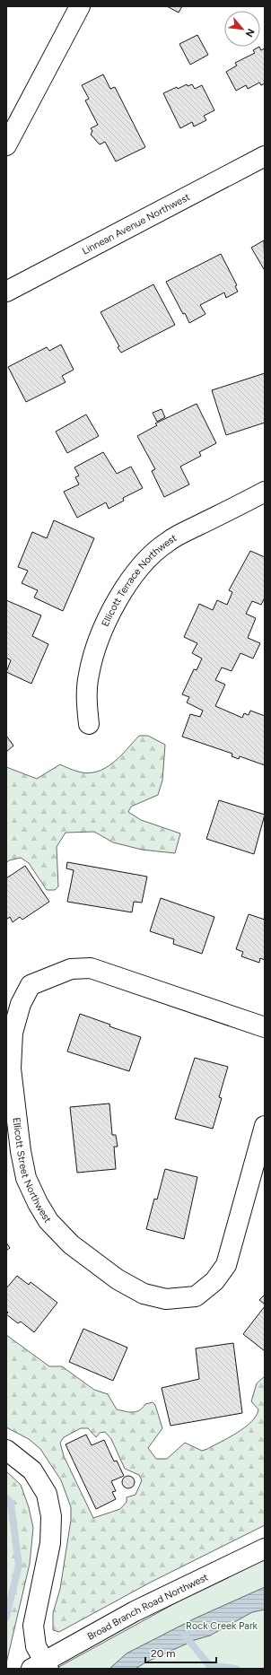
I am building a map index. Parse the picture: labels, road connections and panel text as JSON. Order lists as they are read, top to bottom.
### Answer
{
  "streets": {
    "street": [
      "Linnean Avenue Northwest",
      "Ellicott Terrace Northwest",
      "Ellicott Street Northwest",
      "Broad Branch Road Northwest"
    ]
  },
  "parks": ["Rock Creek Park"],
  "scale_bar": "20 m",
  "north": "bottom right"
}
